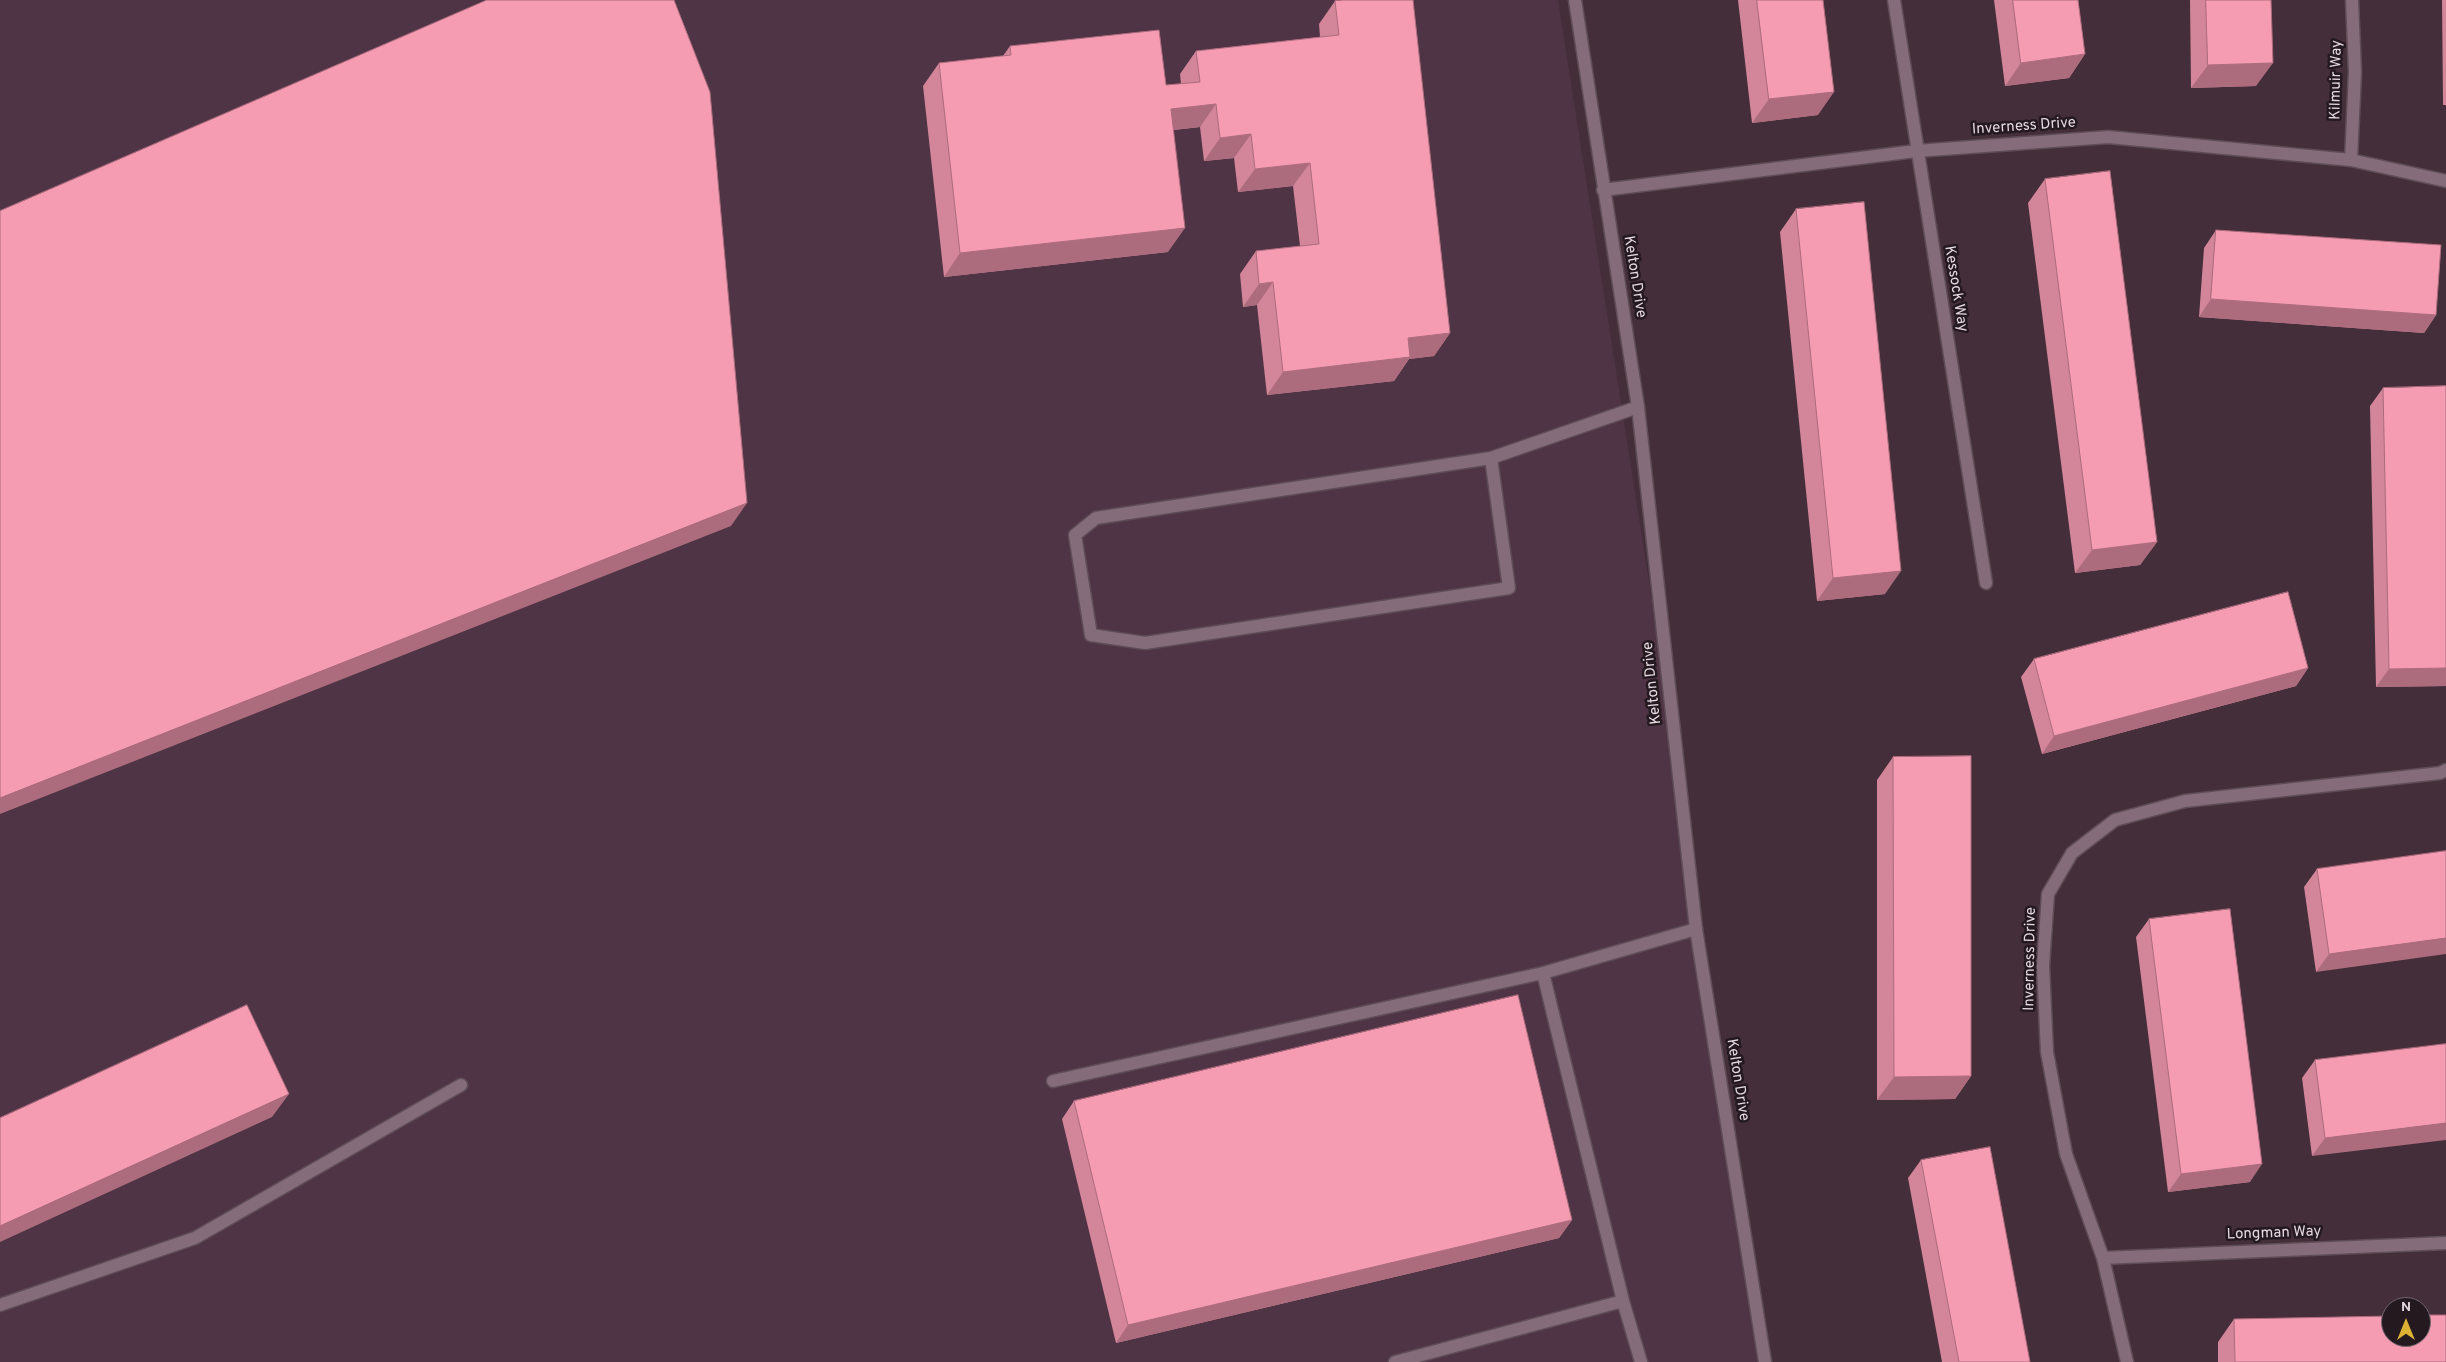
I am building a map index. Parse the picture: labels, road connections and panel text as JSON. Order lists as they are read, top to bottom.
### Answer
{
  "streets": {
    "street": [
      "Kilmuir Way",
      "Inverness Drive",
      "Kelton Drive",
      "Kessock Way",
      "Longman Way"
    ]
  },
  "crossings": [
    ["Kilmuir Way", "Inverness Drive"],
    ["Inverness Drive", "Kelton Drive"],
    ["Inverness Drive", "Kessock Way"],
    ["Inverness Drive", "Longman Way"]
  ],
  "north": "top"
}
